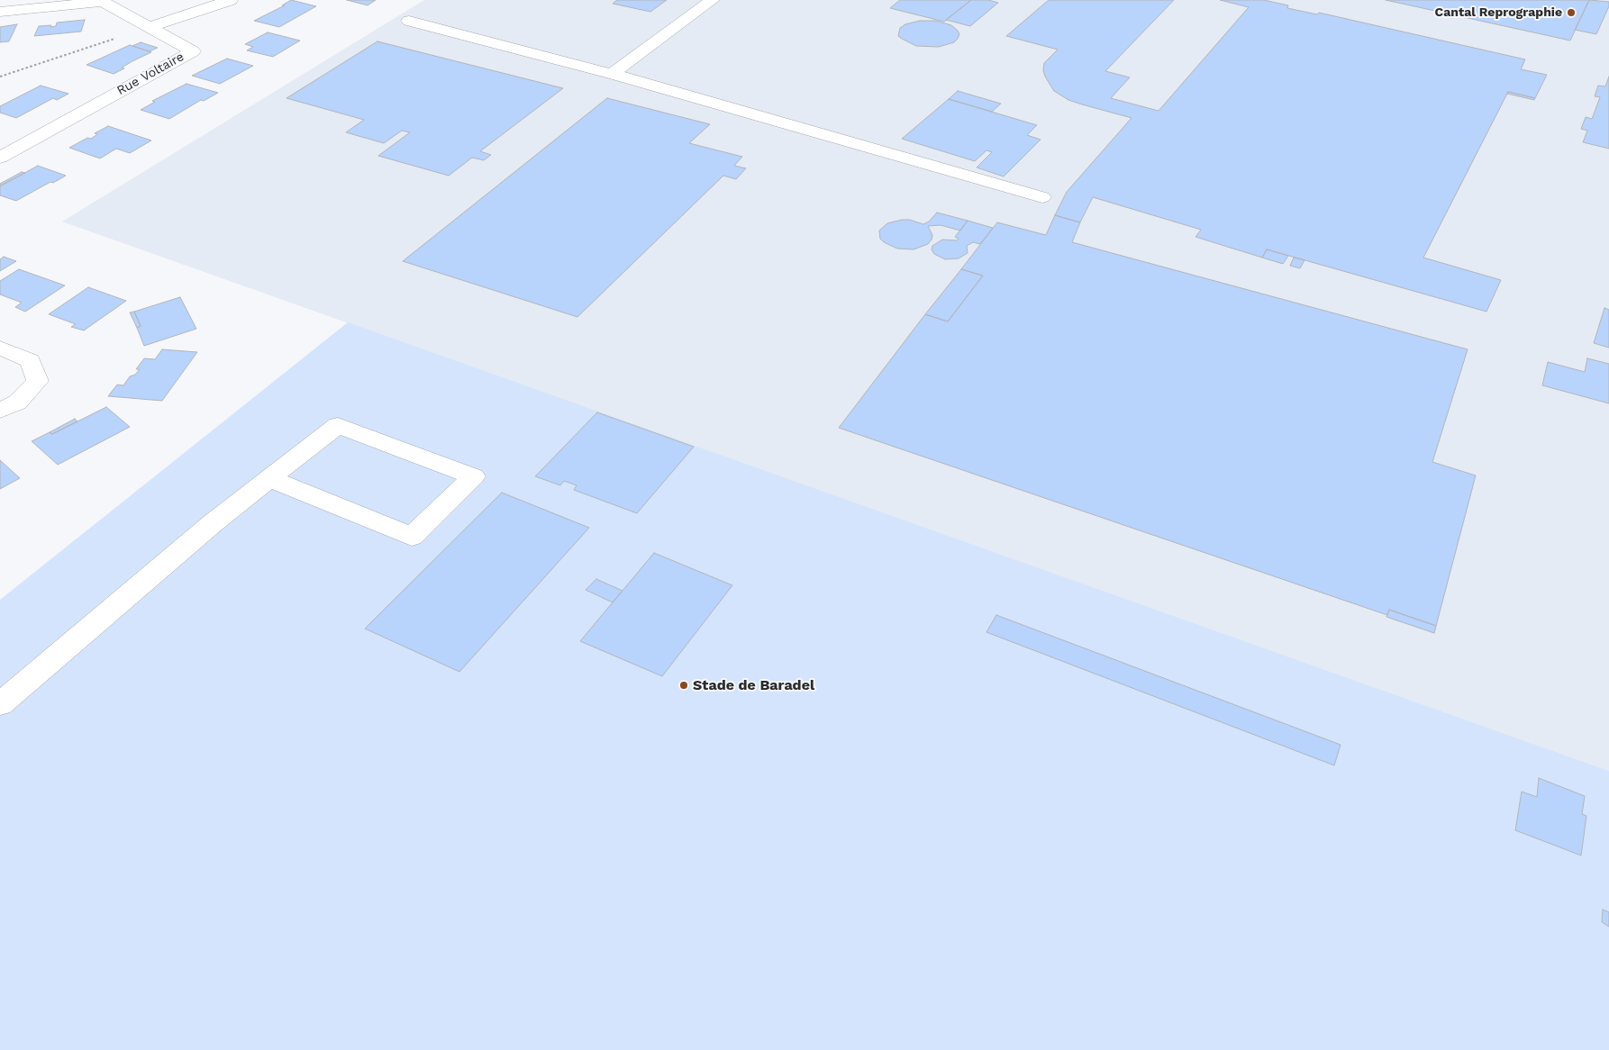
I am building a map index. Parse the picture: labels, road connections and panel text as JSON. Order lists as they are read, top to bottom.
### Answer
{
  "streets": {
    "street": ["Rue Voltaire"]
  },
  "places": ["Cantal Reprographie", "Stade de Baradel"]
}
